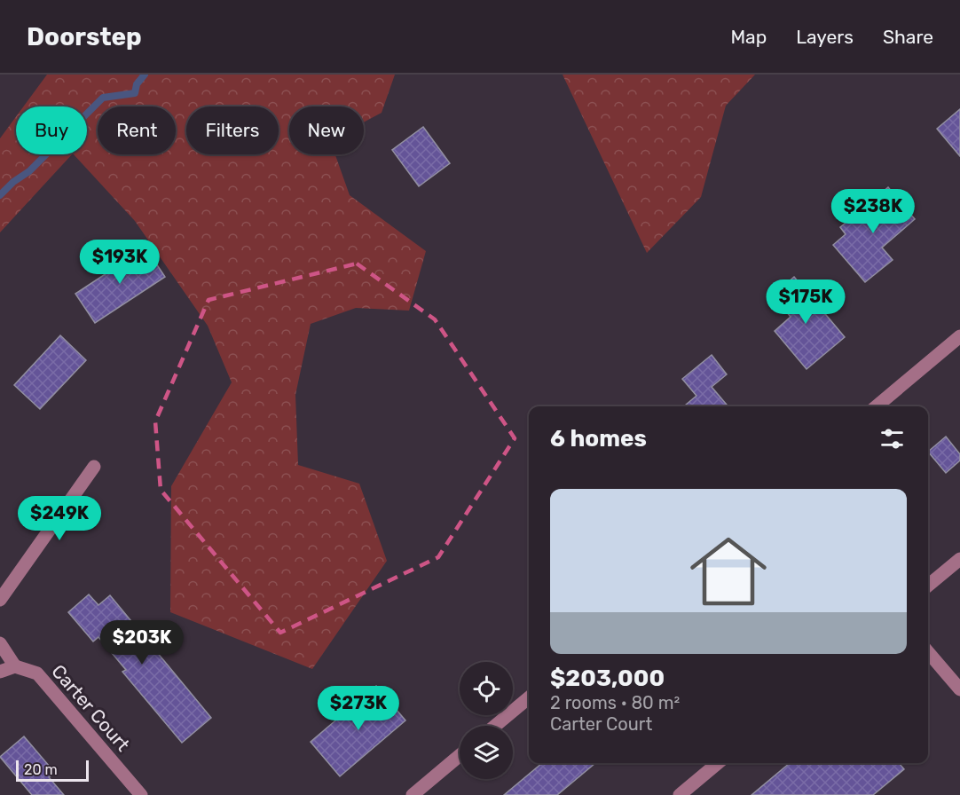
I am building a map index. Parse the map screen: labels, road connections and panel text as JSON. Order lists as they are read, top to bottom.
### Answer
{
  "streets": {
    "street": ["Carter Court"]
  },
  "scale_bar": "20 m",
  "page": {
    "header": "Doorstep",
    "nav": ["Map", "Layers", "Share"],
    "chip": [
      "Buy",
      "Rent",
      "Filters",
      "New"
    ],
    "price": [
      "$238K",
      "$193K",
      "$175K",
      "$249K",
      "$203K",
      "$273K"
    ],
    "heading": "6 homes",
    "list": [
      {
        "name": "$203,000",
        "note": "2 rooms · 80 m² · Carter Court"
      }
    ],
    "scale": "20 m"
  }
}
